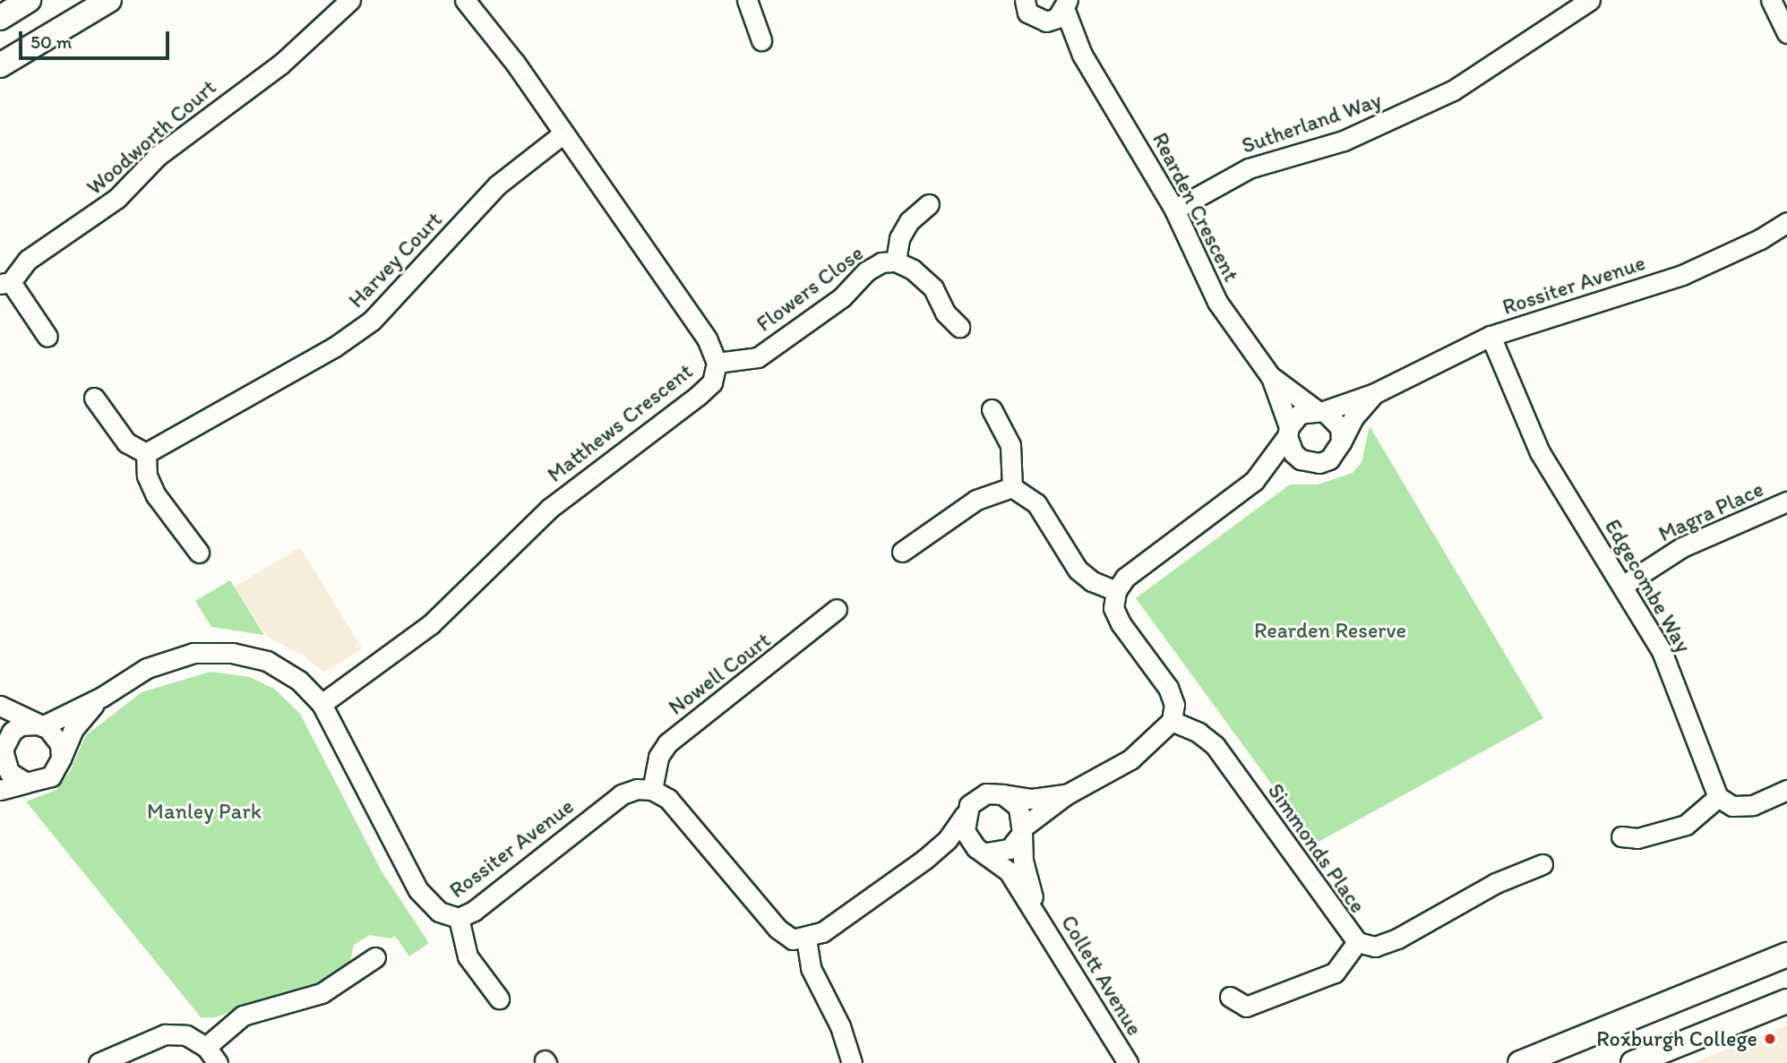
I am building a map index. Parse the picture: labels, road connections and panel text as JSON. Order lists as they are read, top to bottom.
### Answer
{
  "streets": {
    "street": [
      "Sutherland Way",
      "Woodworth Court",
      "Rearden Crescent",
      "Harvey Court",
      "Rossiter Avenue",
      "Flowers Close",
      "Matthews Crescent",
      "Magra Place",
      "Edgecombe Way",
      "Nowell Court",
      "Simmonds Place",
      "Collett Avenue"
    ]
  },
  "crossings": [
    ["Sutherland Way", "Rearden Crescent"],
    ["Rearden Crescent", "Rossiter Avenue"],
    ["Harvey Court", "Matthews Crescent"],
    ["Rossiter Avenue", "Matthews Crescent"],
    ["Rossiter Avenue", "Edgecombe Way"],
    ["Rossiter Avenue", "Nowell Court"],
    ["Flowers Close", "Matthews Crescent"],
    ["Magra Place", "Edgecombe Way"]
  ],
  "parks": ["Rearden Reserve", "Manley Park"],
  "places": ["Roxburgh College"],
  "scale_bar": "50 m"
}
